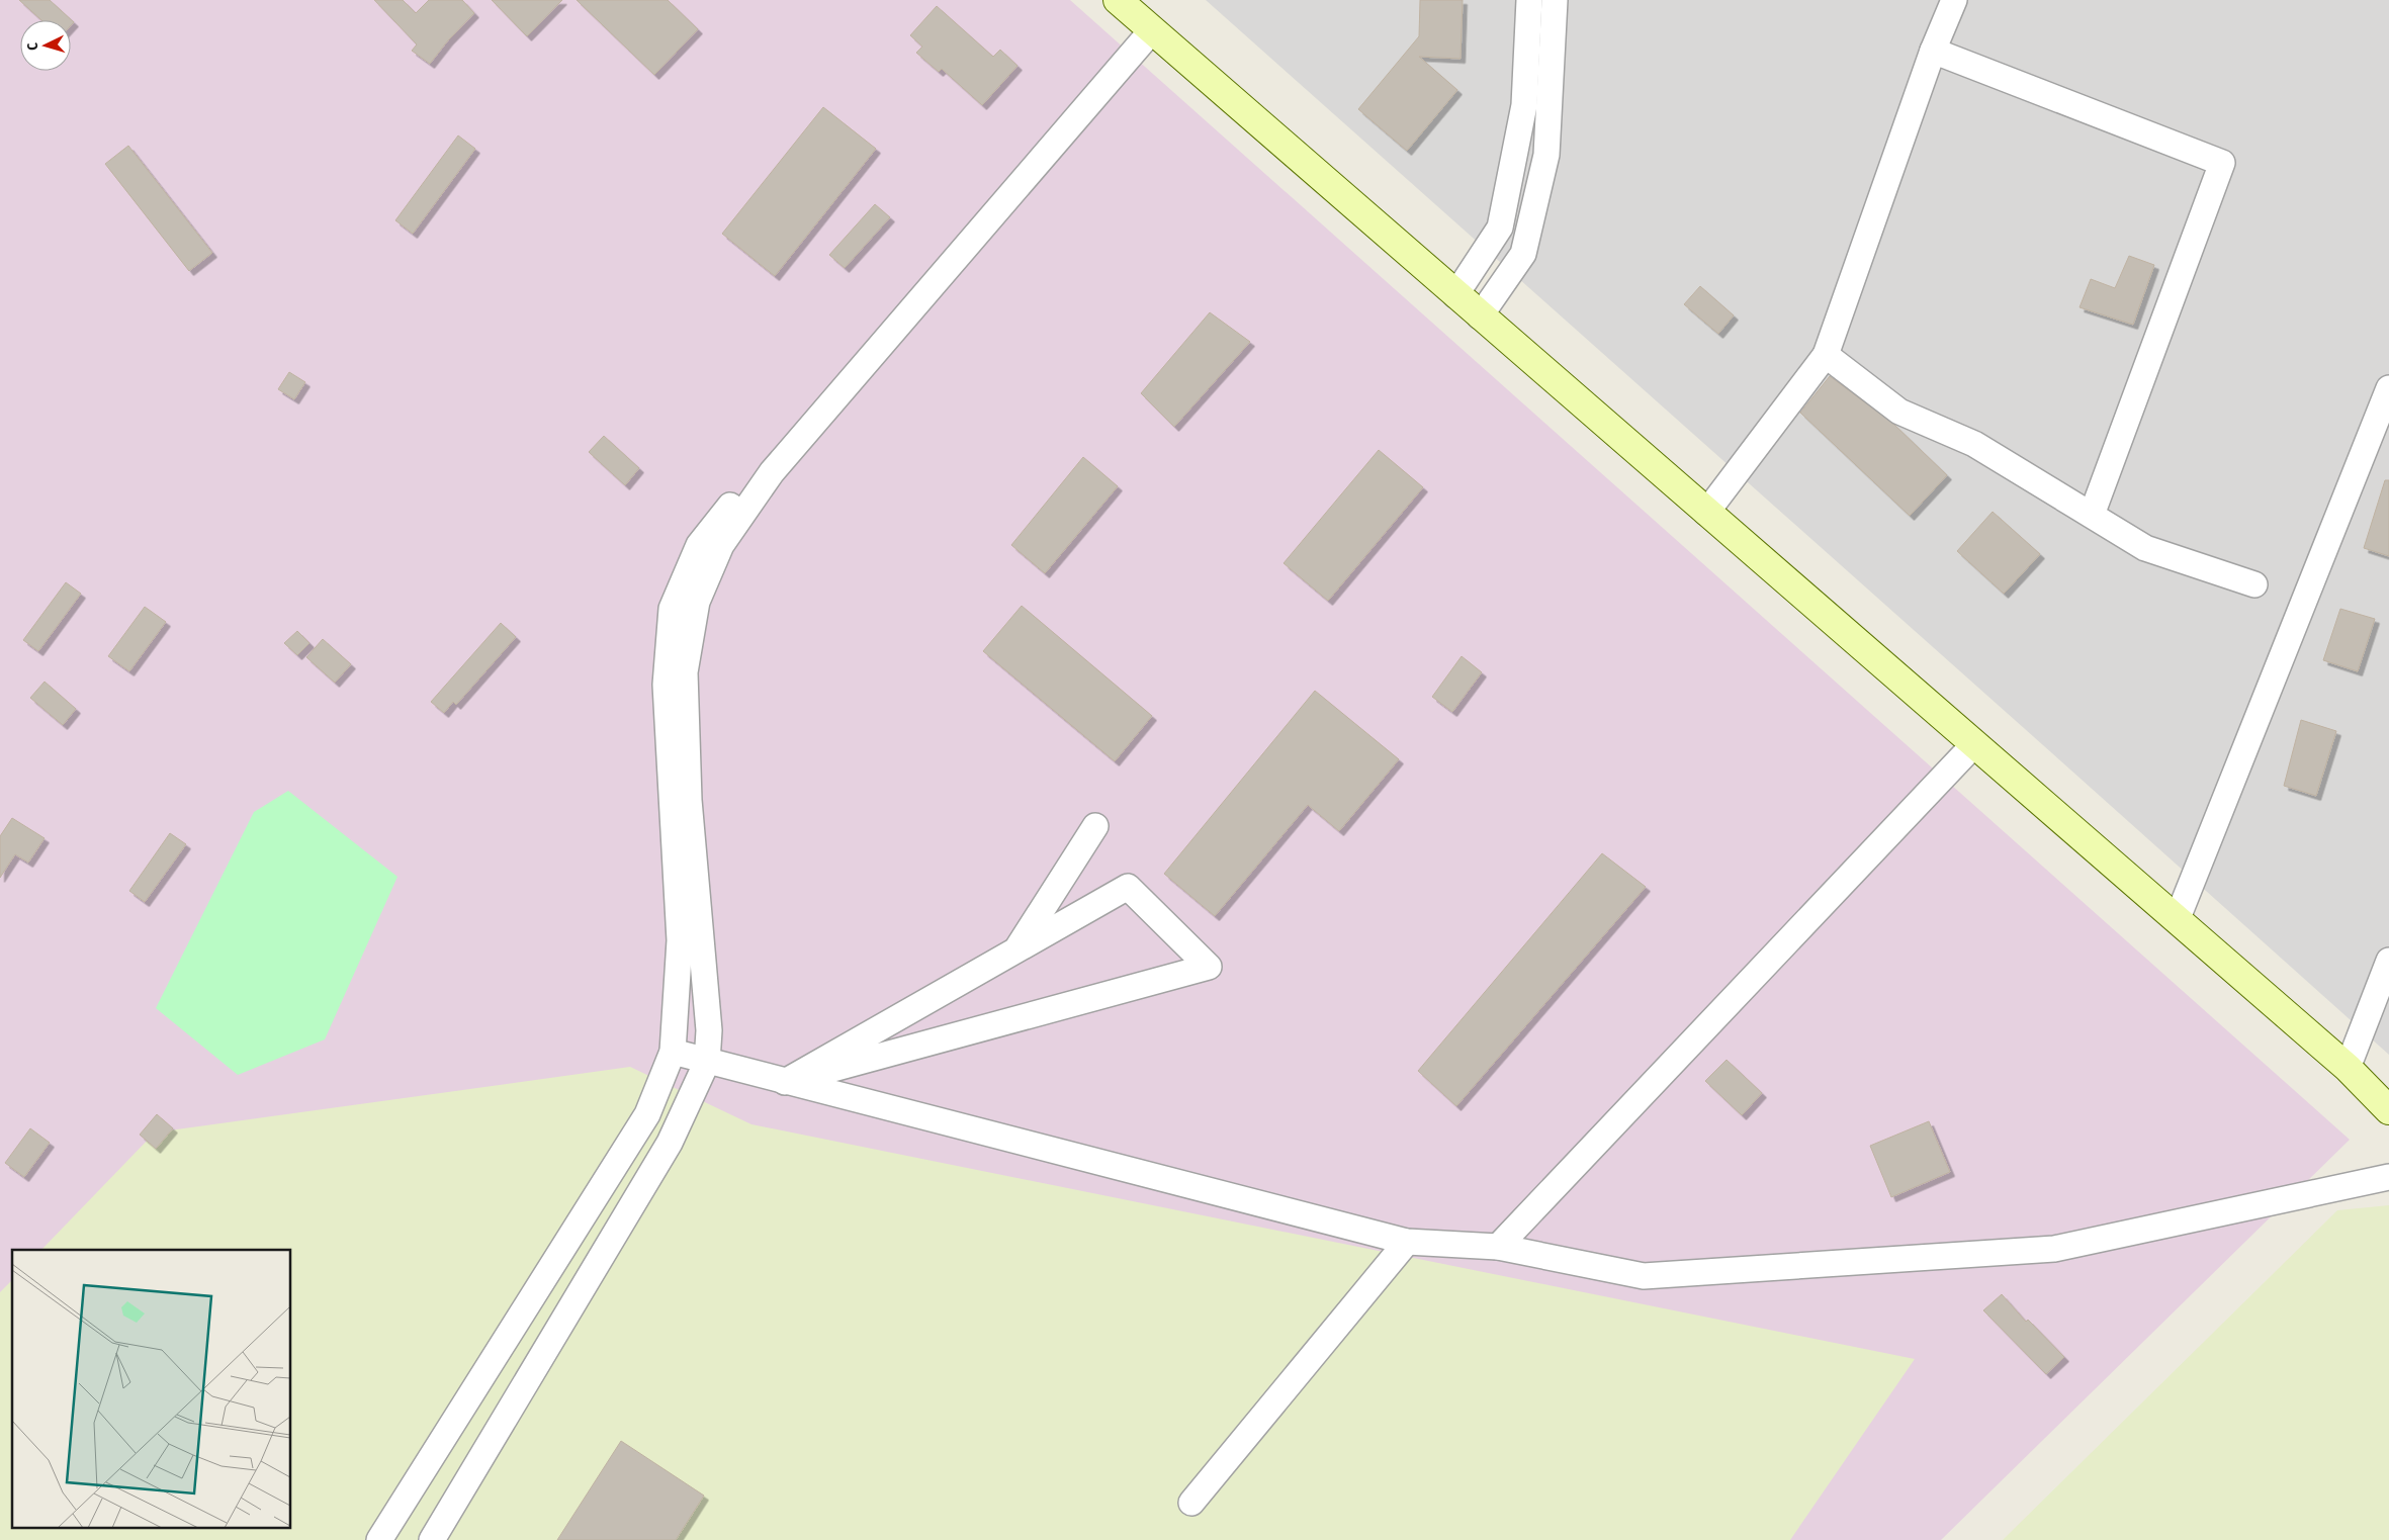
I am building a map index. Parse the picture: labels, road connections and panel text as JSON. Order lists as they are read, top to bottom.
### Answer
{
  "north": "left"
}
